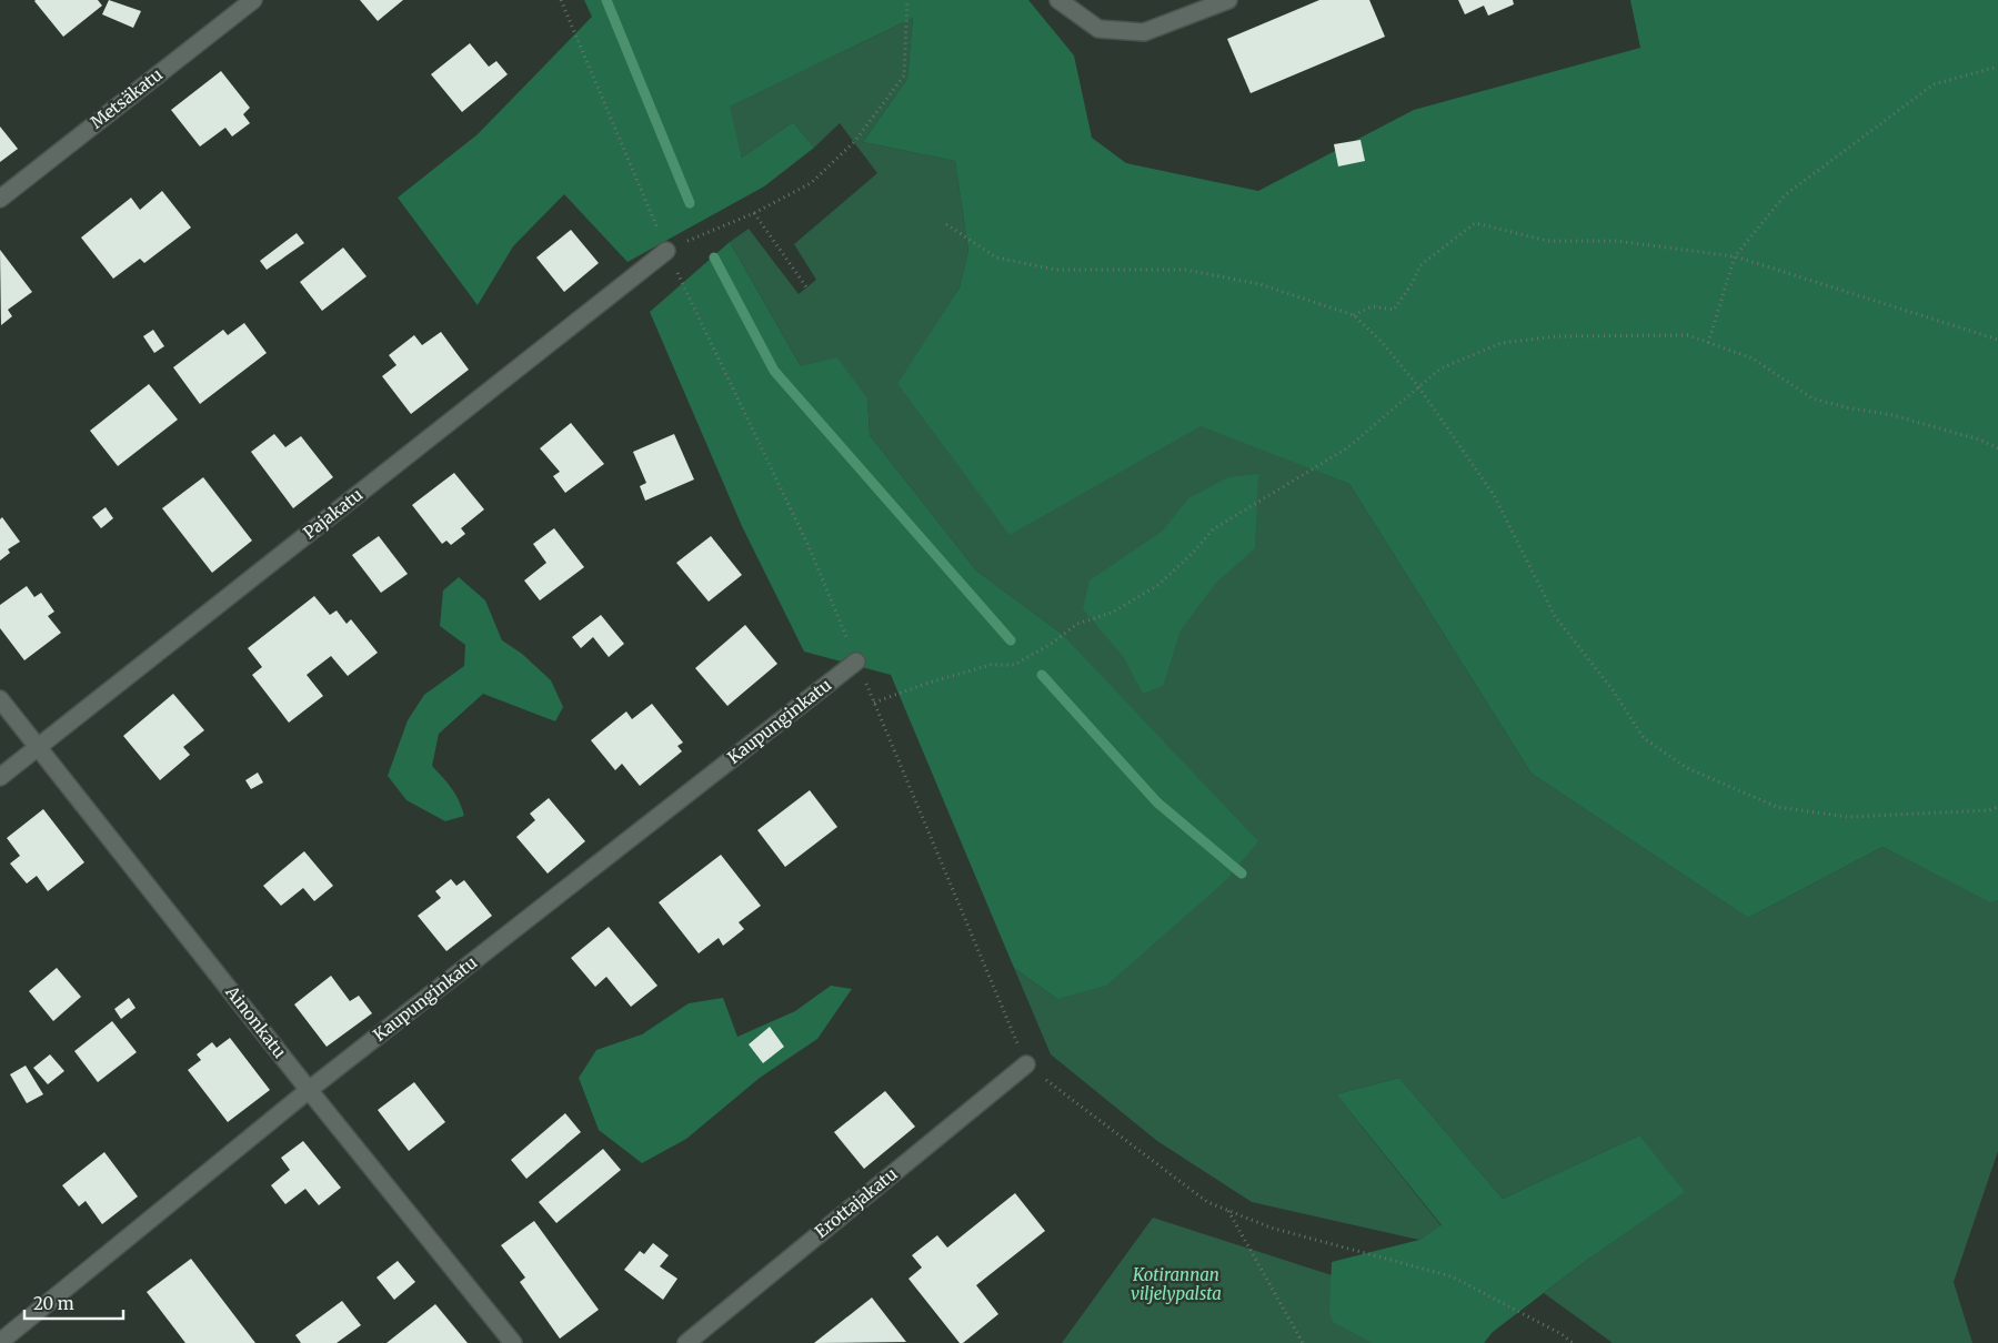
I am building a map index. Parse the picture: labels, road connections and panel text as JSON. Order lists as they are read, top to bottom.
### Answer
{
  "streets": {
    "street": [
      "Metsäkatu",
      "Pajakatu",
      "Kaupunginkatu",
      "Ainonkatu",
      "Erottajakatu"
    ]
  },
  "crossings": [
    ["Pajakatu", "Ainonkatu"],
    ["Kaupunginkatu", "Ainonkatu"]
  ],
  "parks": ["Kotirannan viljelypalsta"],
  "scale_bar": "20 m"
}
